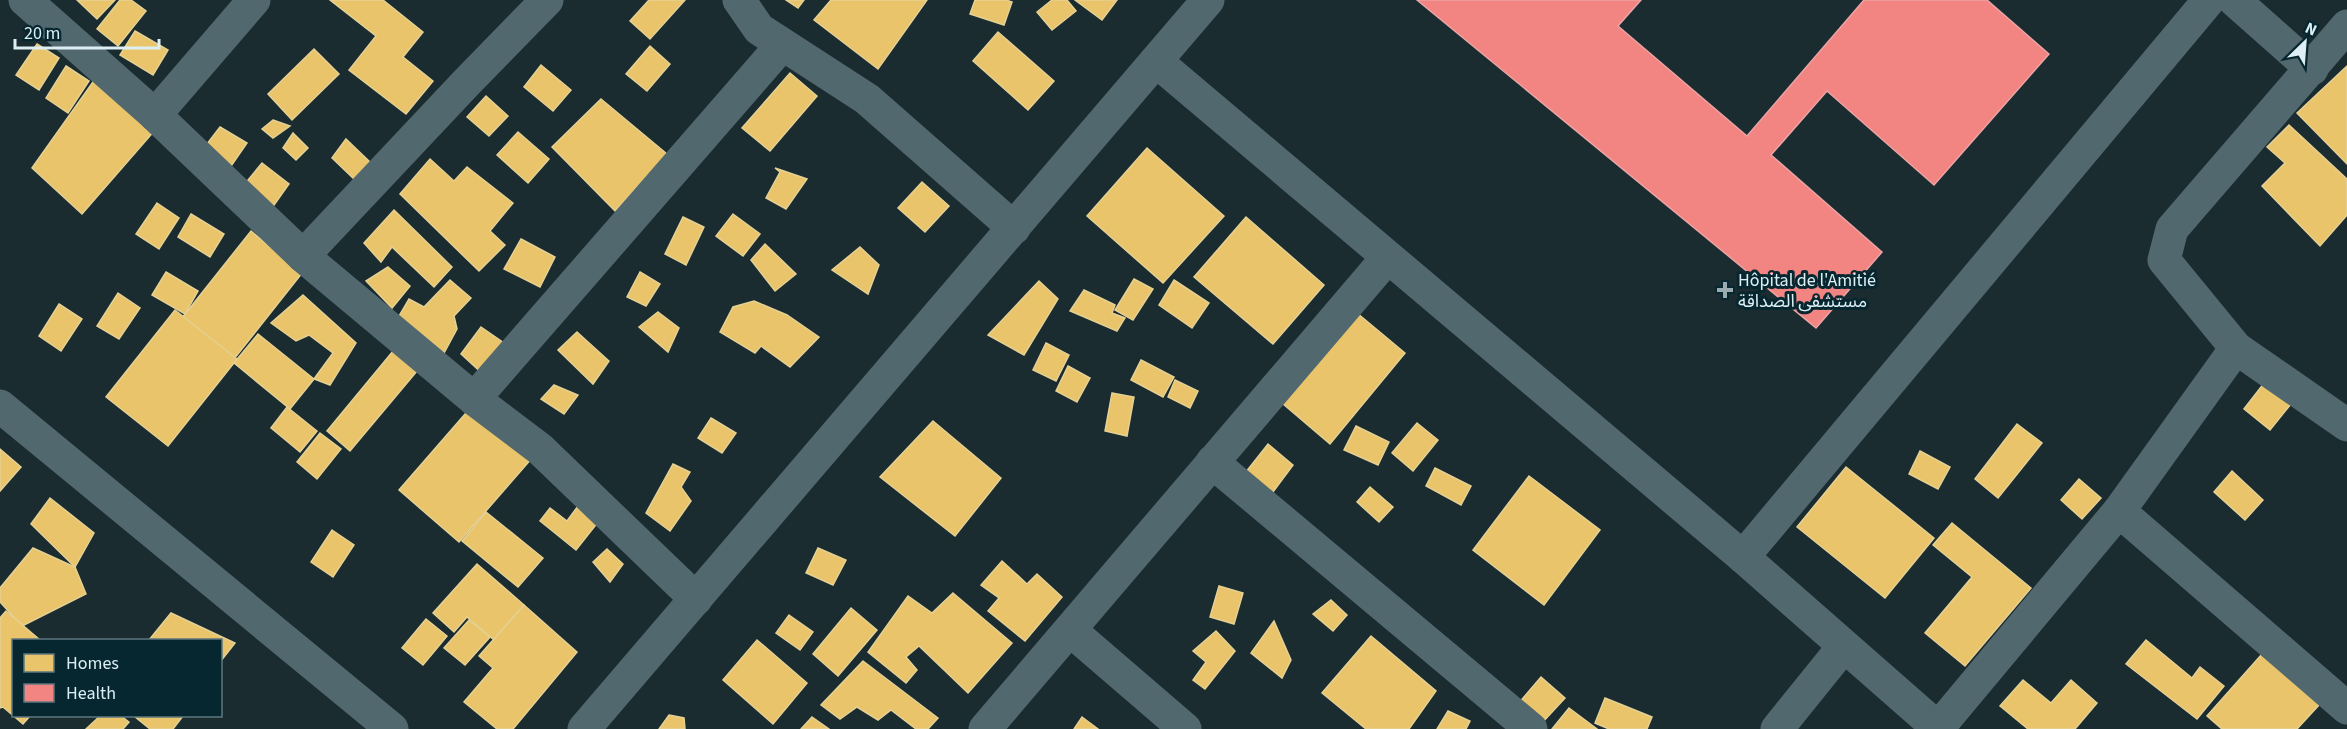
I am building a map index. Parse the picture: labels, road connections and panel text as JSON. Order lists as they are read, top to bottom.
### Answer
{
  "places": {
    "health": ["Hôpital de l'Amitié مستشفى الصداقة"]
  },
  "legend": ["Homes", "Health"],
  "scale_bar": "20 m",
  "north": "top right"
}
